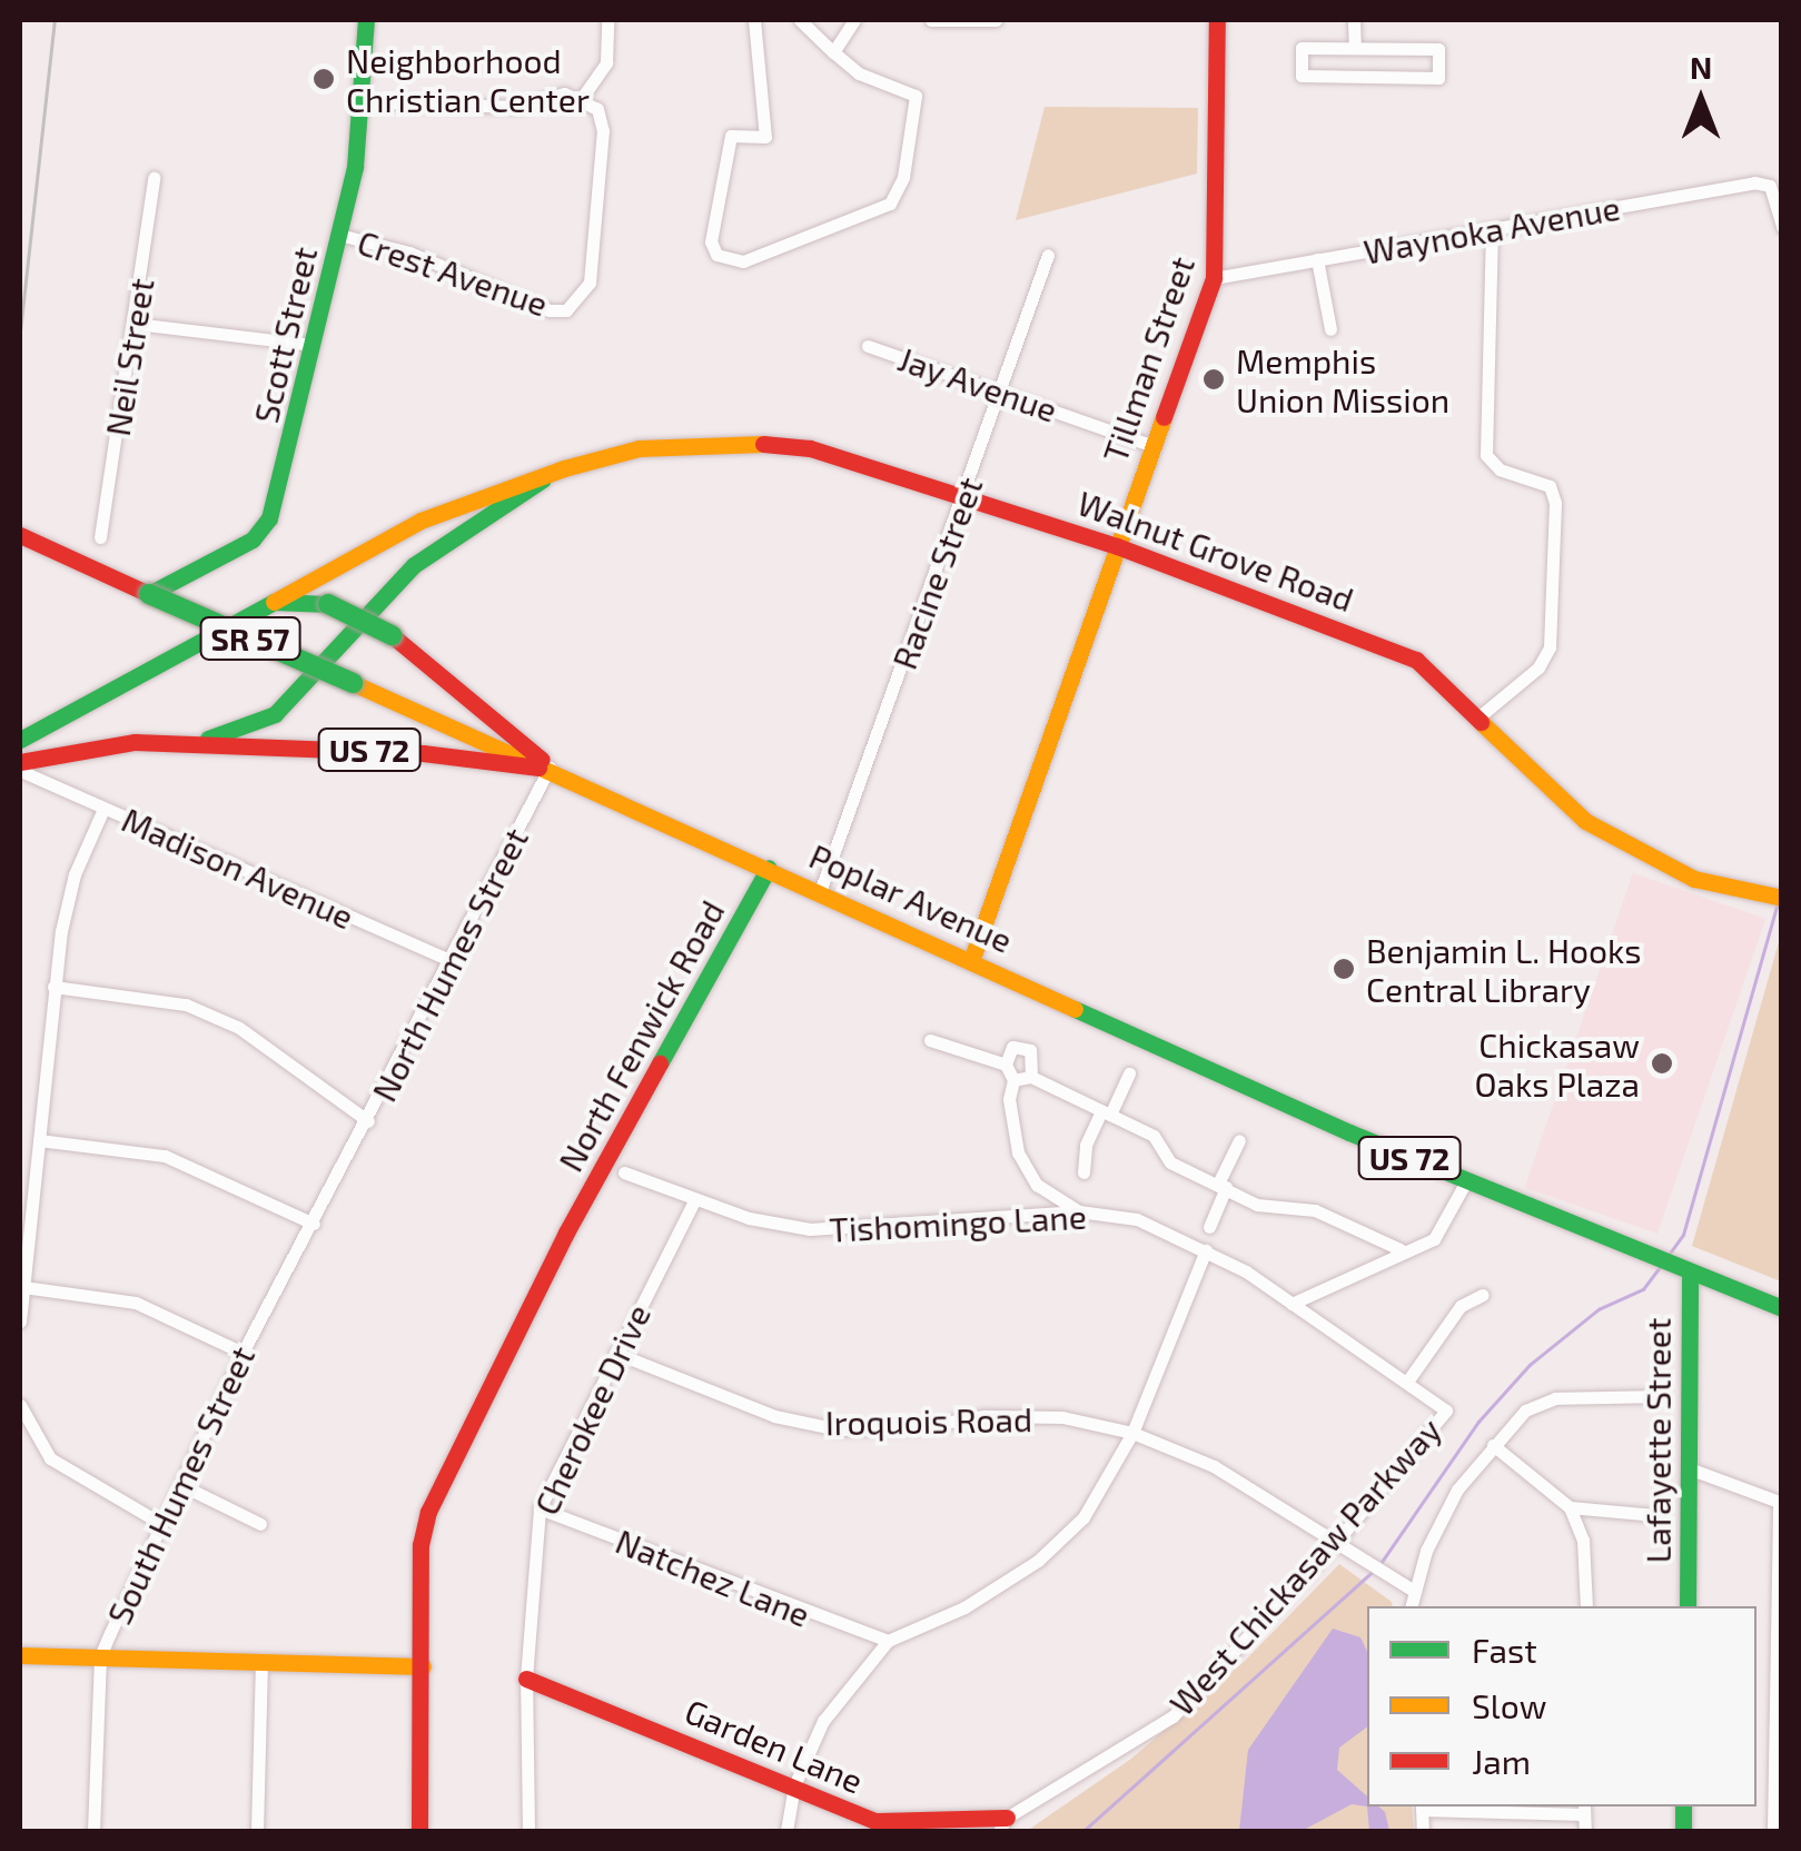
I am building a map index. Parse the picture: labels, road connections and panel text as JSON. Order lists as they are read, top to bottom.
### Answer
{
  "streets": {
    "main road": [
      "Scott Street",
      "Tillman Street",
      "Walnut Grove Road",
      "SR 57",
      "US 72",
      "Poplar Avenue",
      "North Fenwick Road",
      "Lafayette Street",
      "Garden Lane"
    ],
    "street": [
      "Waynoka Avenue",
      "Crest Avenue",
      "Neil Street",
      "Jay Avenue",
      "Racine Street",
      "Madison Avenue",
      "North Humes Street",
      "Tishomingo Lane",
      "Cherokee Drive",
      "Iroquois Road",
      "South Humes Street",
      "West Chickasaw Parkway",
      "Natchez Lane"
    ]
  },
  "crossings": [
    ["Waynoka Avenue", "Tillman Street"],
    ["Crest Avenue", "Scott Street"],
    ["Scott Street", "Poplar Avenue"],
    ["Tillman Street", "Jay Avenue"],
    ["Tillman Street", "Walnut Grove Road"],
    ["Tillman Street", "Poplar Avenue"],
    ["Jay Avenue", "Racine Street"],
    ["Walnut Grove Road", "Racine Street"],
    ["Walnut Grove Road", "US 72"],
    ["Racine Street", "Poplar Avenue"],
    ["US 72", "Madison Avenue"],
    ["US 72", "Poplar Avenue"],
    ["US 72", "North Humes Street"],
    ["Madison Avenue", "North Humes Street"],
    ["Poplar Avenue", "North Humes Street"],
    ["Poplar Avenue", "North Fenwick Road"],
    ["Poplar Avenue", "Lafayette Street"],
    ["North Humes Street", "South Humes Street"],
    ["Tishomingo Lane", "Cherokee Drive"],
    ["Tishomingo Lane", "West Chickasaw Parkway"],
    ["Cherokee Drive", "Iroquois Road"],
    ["Cherokee Drive", "Natchez Lane"],
    ["Cherokee Drive", "Garden Lane"],
    ["Iroquois Road", "West Chickasaw Parkway"],
    ["West Chickasaw Parkway", "Garden Lane"]
  ],
  "places": [
    "Neighborhood Christian Center",
    "Memphis Union Mission",
    "Benjamin L. Hooks Central Library",
    "Chickasaw Oaks Plaza"
  ],
  "legend": ["Fast", "Slow", "Jam"],
  "north": "top"
}
